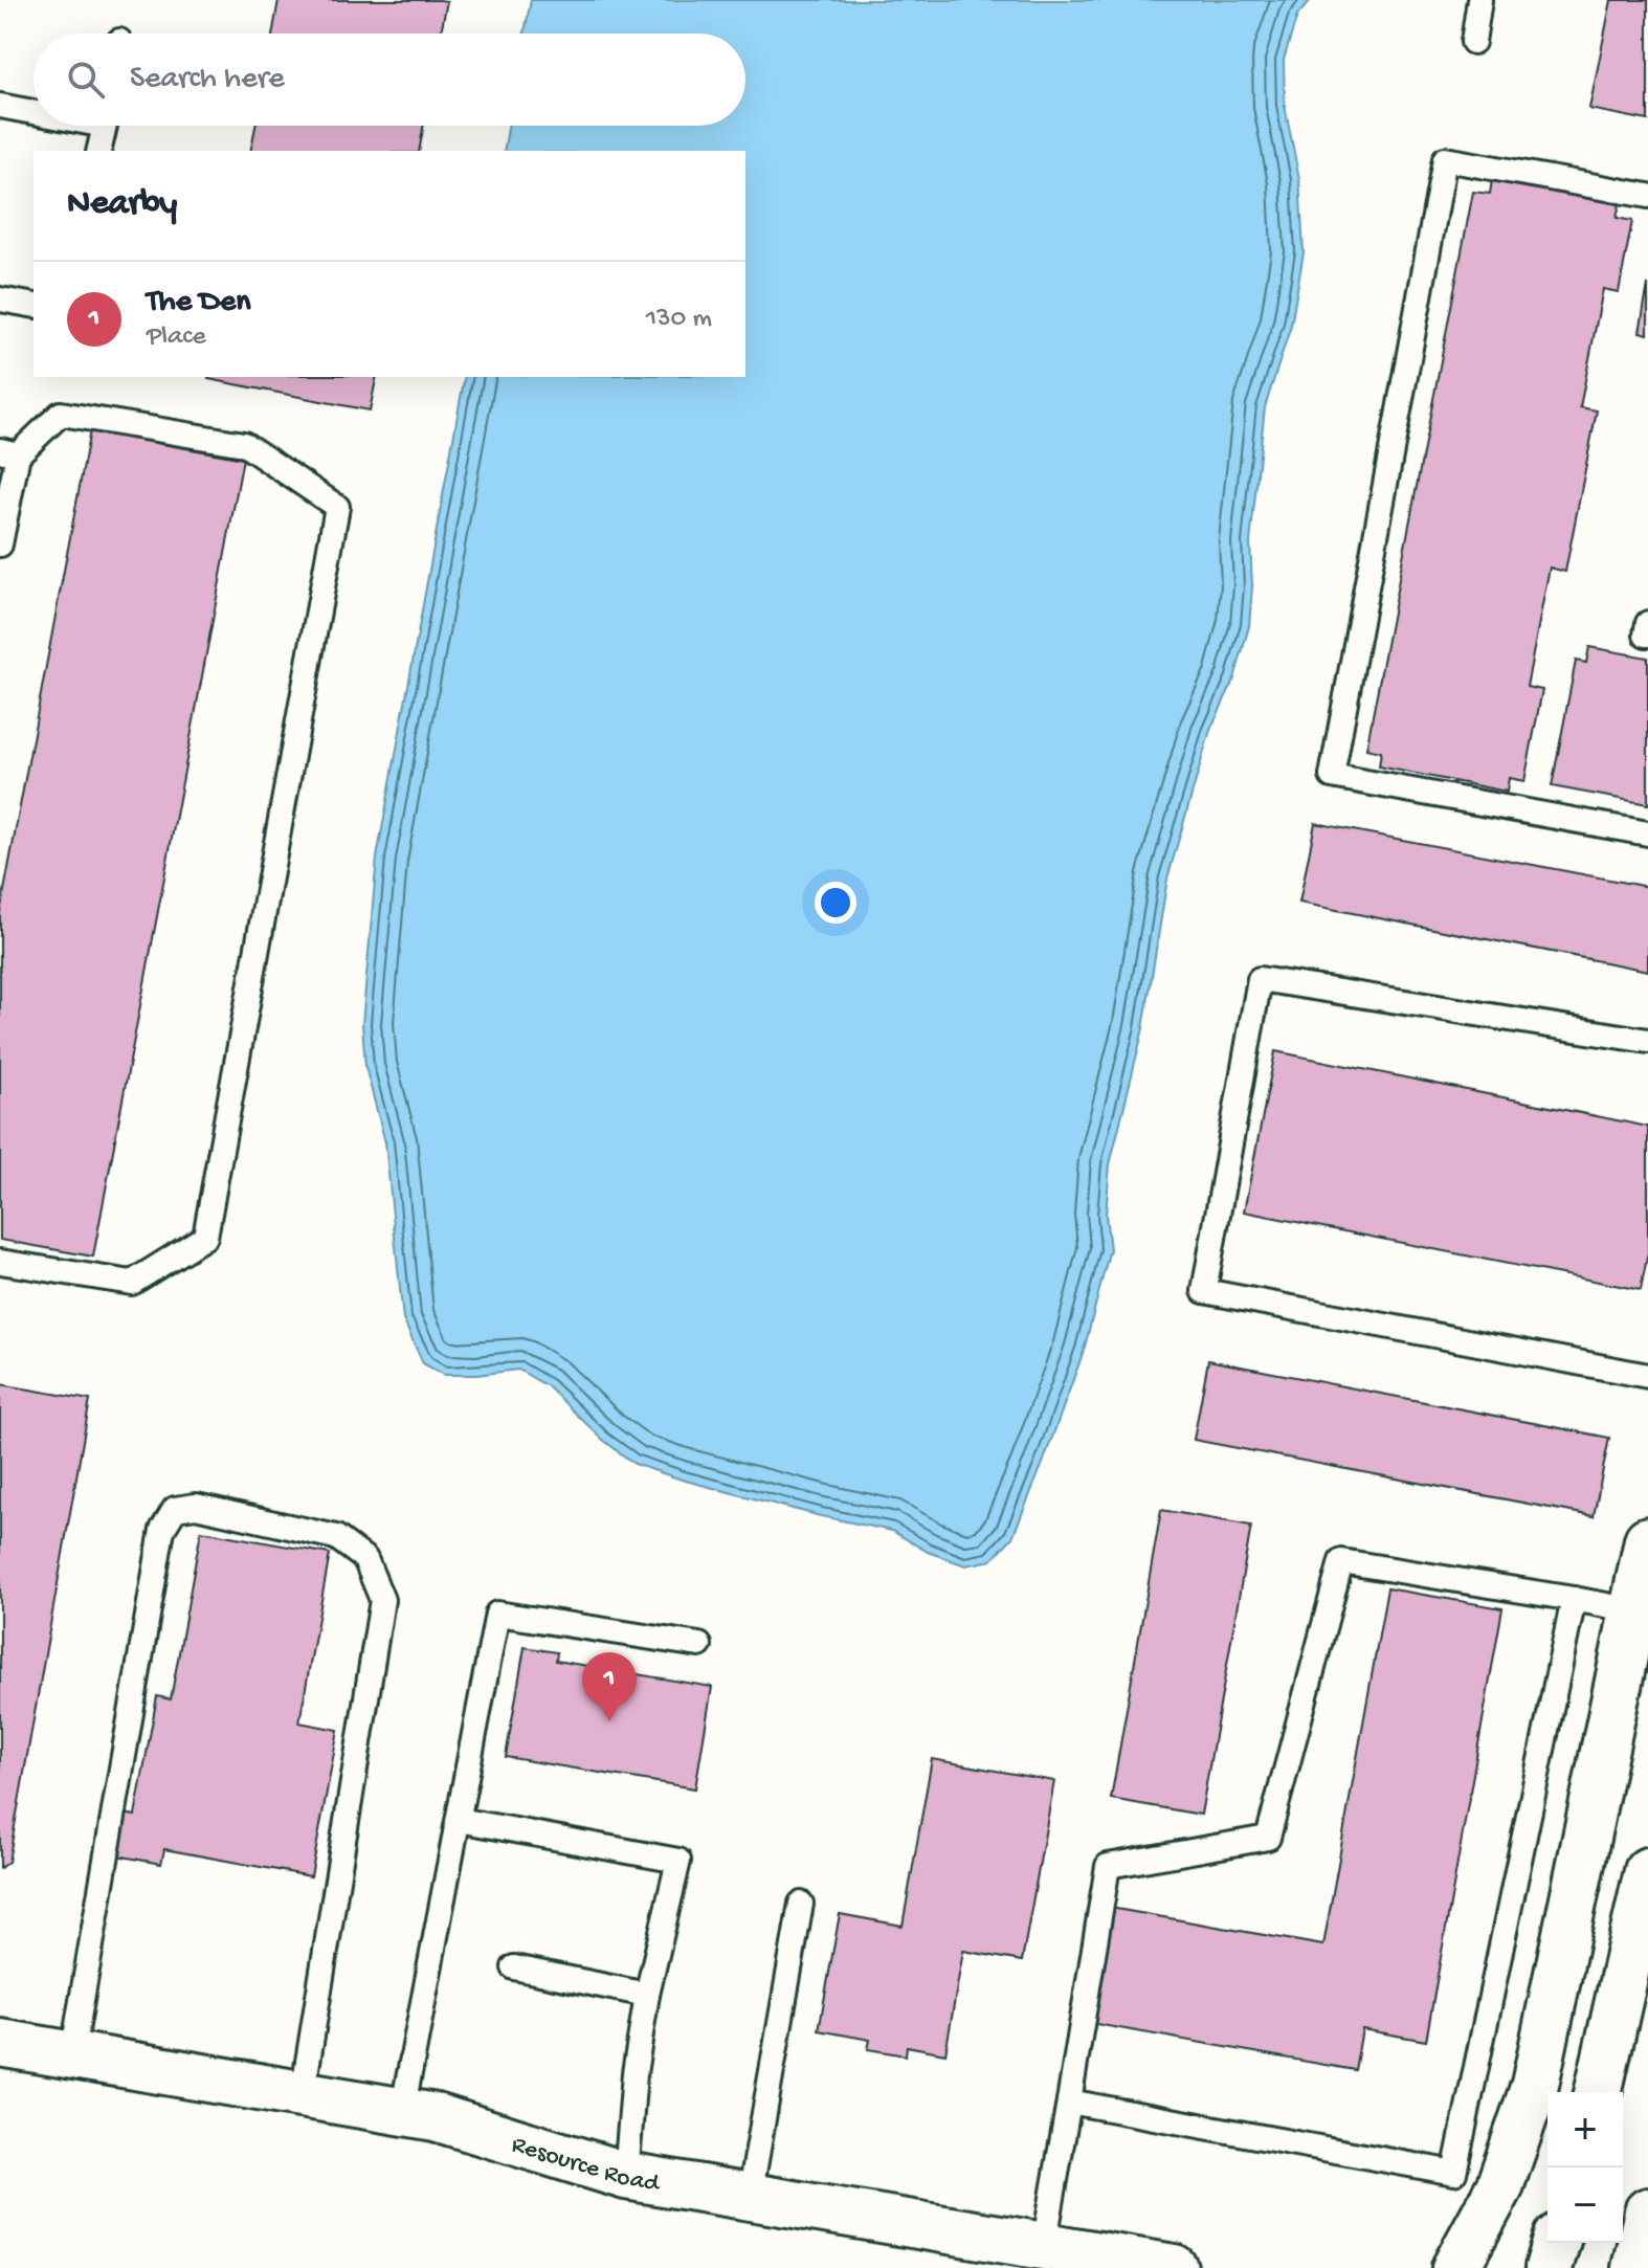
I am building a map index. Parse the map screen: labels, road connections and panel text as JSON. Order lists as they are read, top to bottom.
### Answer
{
  "streets": {
    "street": ["Resource Road"]
  },
  "page": {
    "search": "Search here",
    "heading": "Nearby",
    "list": [
      {
        "mark": "1",
        "name": "The Den",
        "note": "Place",
        "value": "130 m"
      }
    ],
    "pins": "1",
    "map_buttons": ["+", "−"]
  }
}
